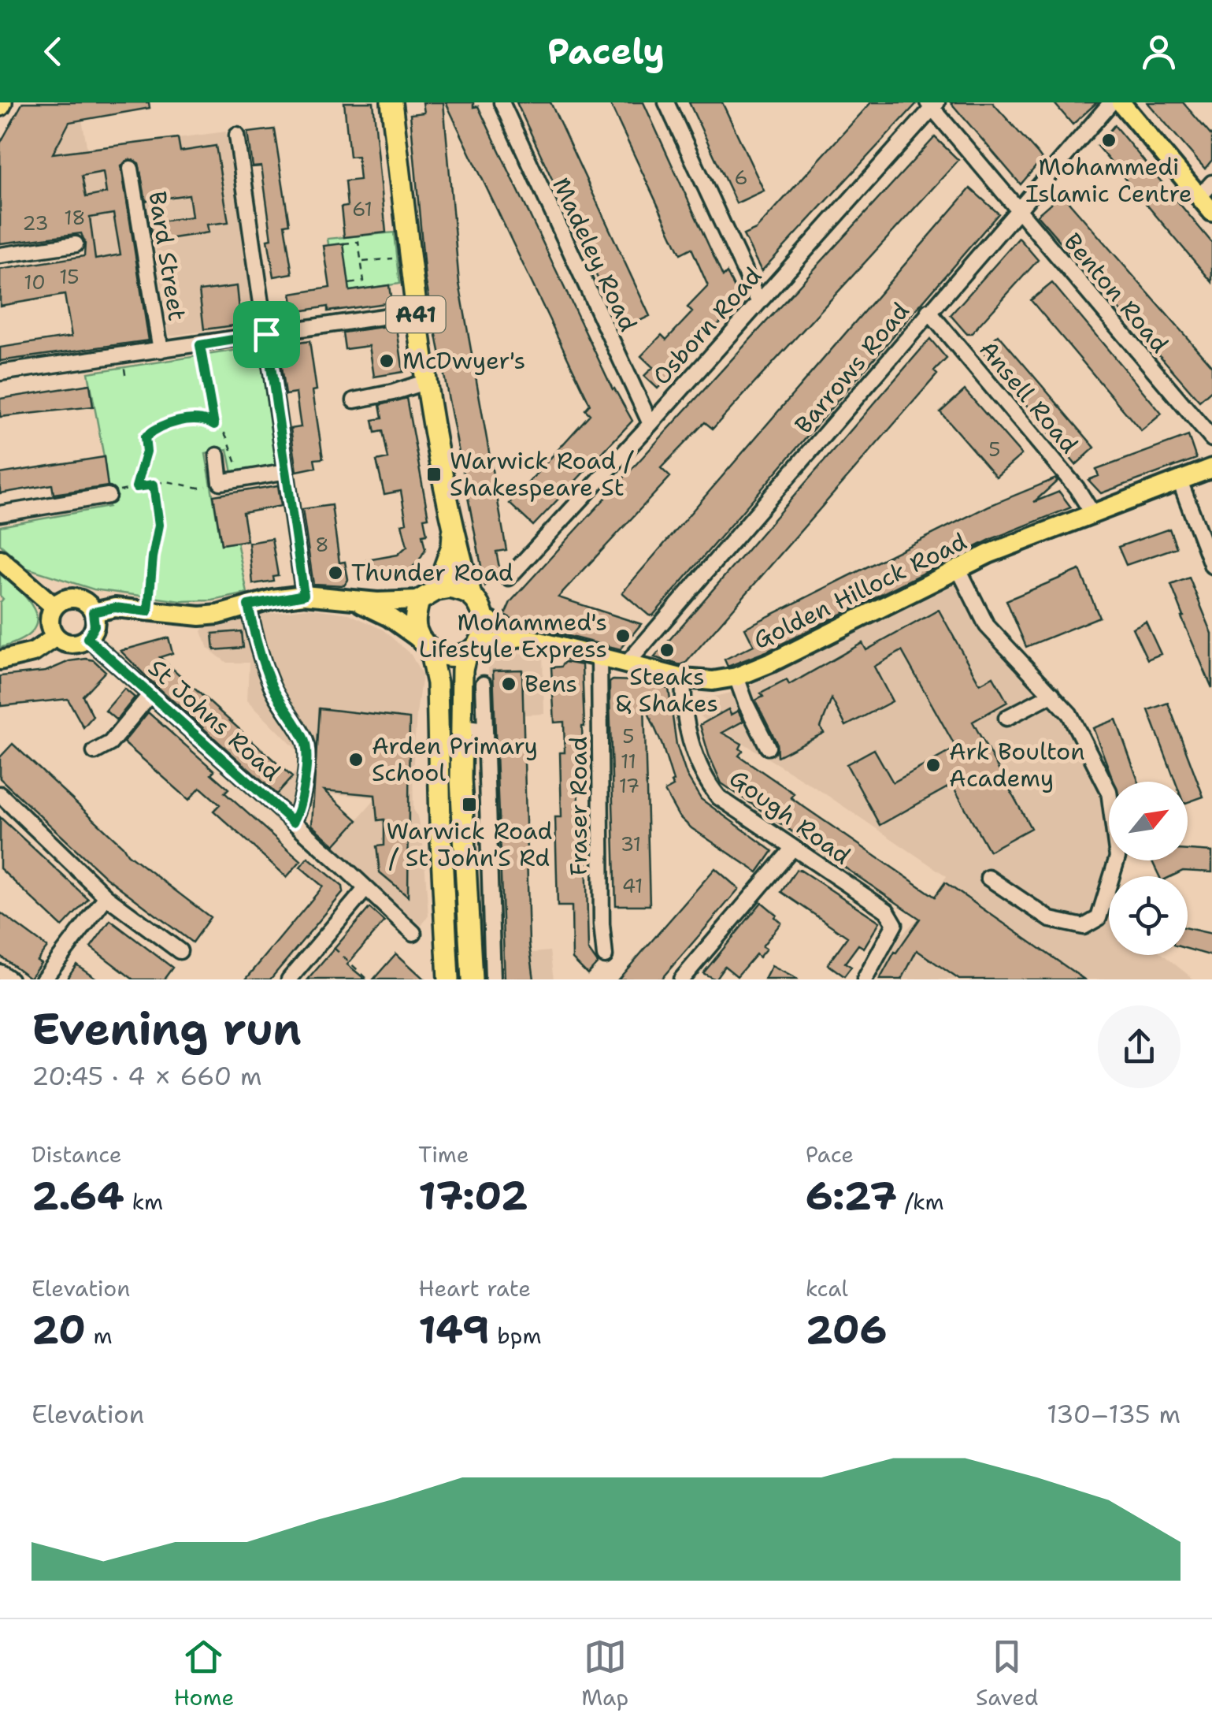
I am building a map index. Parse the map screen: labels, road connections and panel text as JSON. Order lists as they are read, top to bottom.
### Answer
{
  "streets": {
    "highway": ["A41"],
    "main road": ["Golden Hillock Road"],
    "street": [
      "Madeley Road",
      "Bard Street",
      "Benton Road",
      "Osborn Road",
      "Barrows Road",
      "Ansell Road",
      "St Johns Road",
      "Fraser Road",
      "Gough Road"
    ]
  },
  "crossings": [
    ["Madeley Road", "Osborn Road"],
    ["Benton Road", "Osborn Road"],
    ["Benton Road", "Barrows Road"],
    ["A41", "Golden Hillock Road"],
    ["Barrows Road", "Ansell Road"],
    ["Barrows Road", "Golden Hillock Road"],
    ["Ansell Road", "Golden Hillock Road"],
    ["Golden Hillock Road", "Fraser Road"],
    ["Golden Hillock Road", "Gough Road"]
  ],
  "places": {
    "other": [
      "Mohammedi Islamic Centre",
      "McDwyer's",
      "Thunder Road",
      "Mohammed's Lifestyle Express",
      "Steaks & Shakes",
      "Bens",
      "Arden Primary School",
      "Ark Boulton Academy"
    ],
    "transit": ["Warwick Road / Shakespeare St", "Warwick Road / St John'S Rd"]
  },
  "house_numbers": [
    "6",
    "61",
    "18",
    "23",
    "15",
    "10",
    "5",
    "8",
    "5",
    "11",
    "17",
    "31",
    "41"
  ],
  "north": "top right",
  "page": {
    "header": "Pacely",
    "heading": ["Evening run", "20:45 · 4 × 660 m"],
    "stats": [
      ["Distance", "2.64 km"],
      ["Time", "17:02"],
      ["Pace", "6:27 /km"],
      ["Elevation", "20 m"],
      ["Heart rate", "149 bpm"],
      ["kcal", "206"]
    ],
    "chart": ["Elevation", "130–135 m"],
    "tabs": ["Home", "Map", "Saved"]
  }
}
